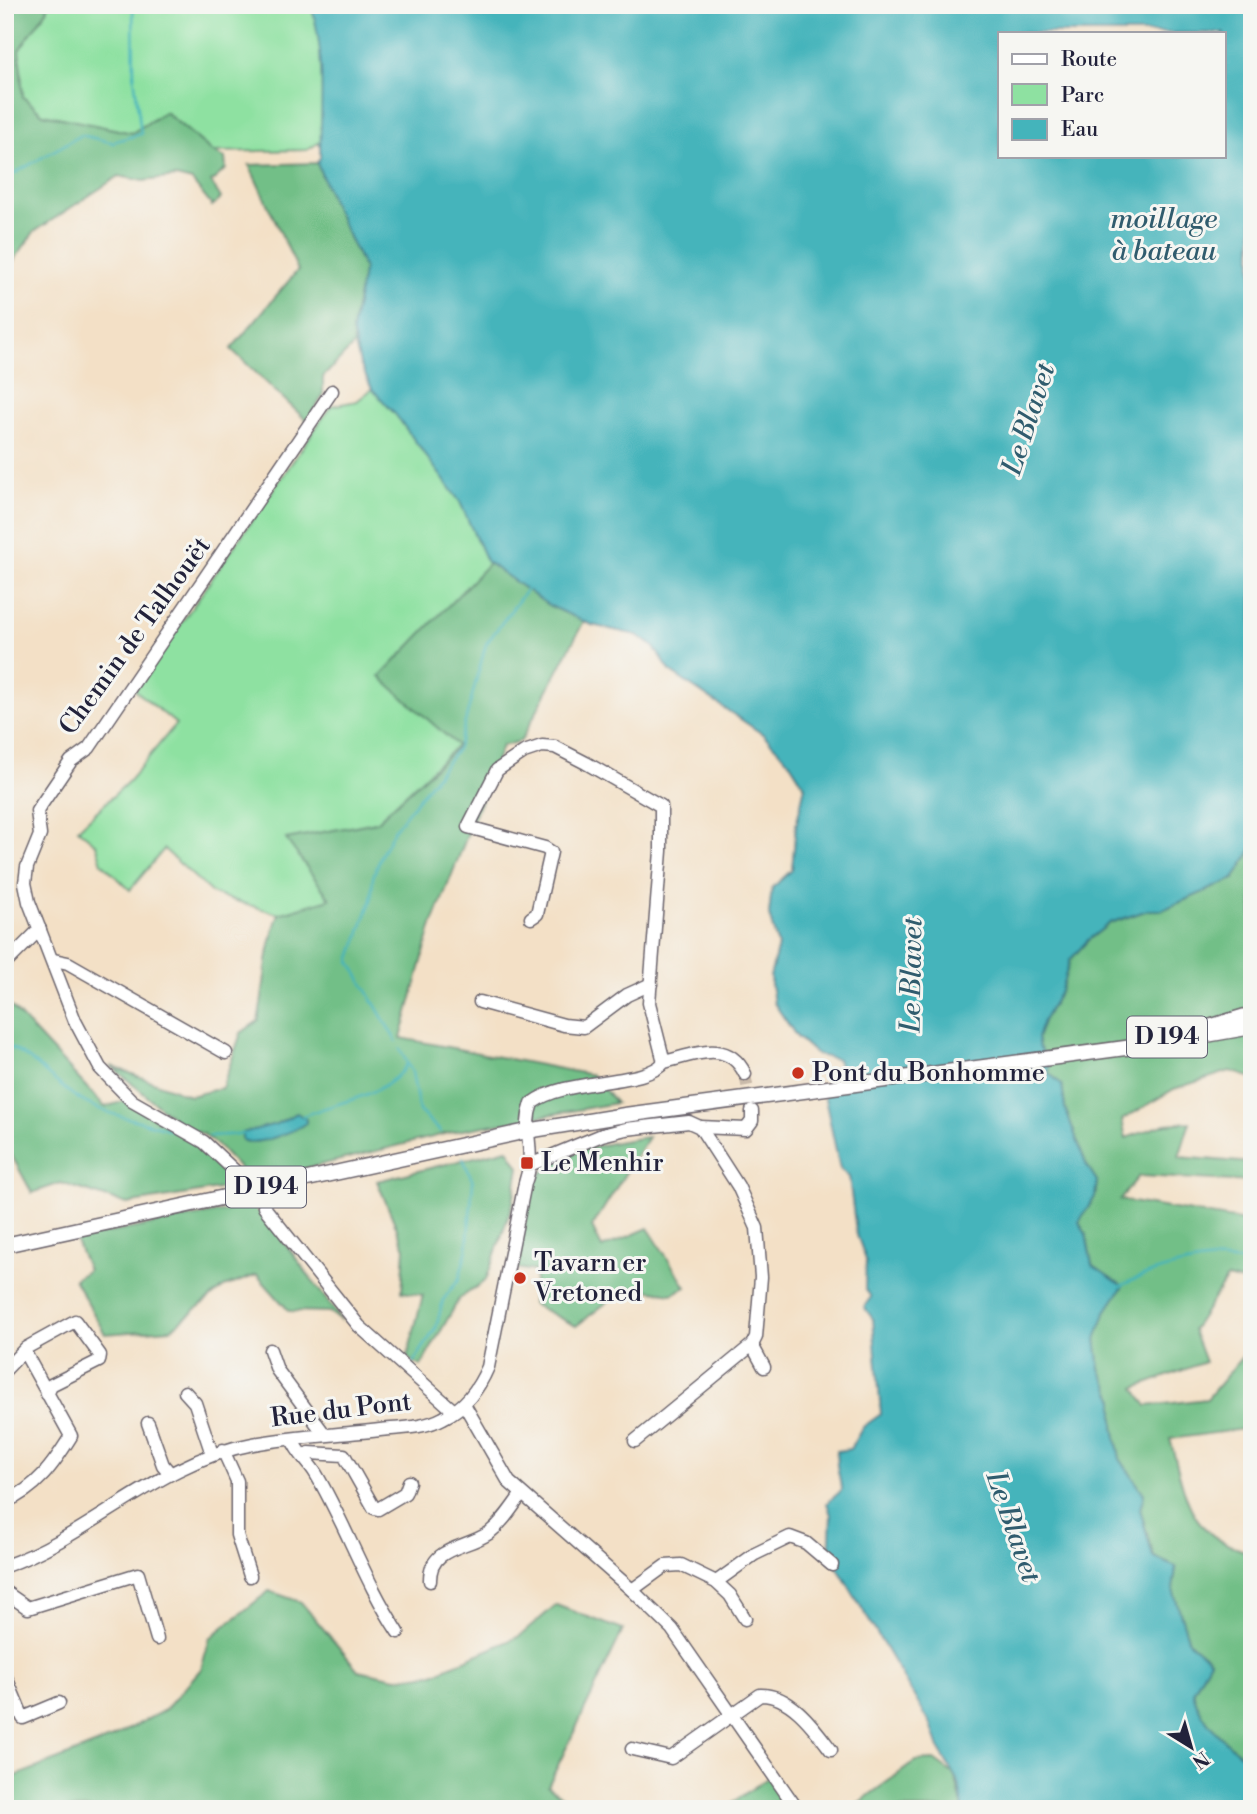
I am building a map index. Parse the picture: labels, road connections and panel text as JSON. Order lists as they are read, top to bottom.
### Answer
{
  "streets": {
    "main road": ["D 194"],
    "street": ["Chemin de Talhouët", "Rue du Pont"]
  },
  "water": ["moillage à bateau", "Le Blavet"],
  "places": {
    "other": ["Pont du Bonhomme", "Tavarn er Vretoned"],
    "transit": ["Le Menhir"]
  },
  "legend": ["Route", "Parc", "Eau"],
  "north": "bottom right"
}
